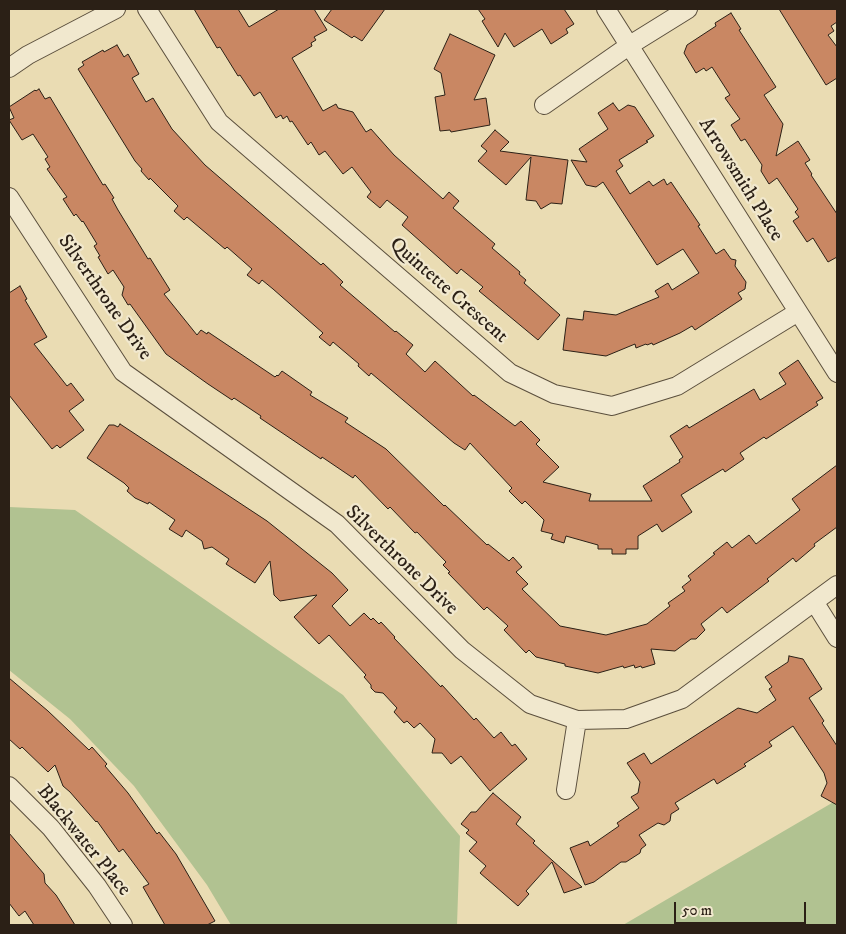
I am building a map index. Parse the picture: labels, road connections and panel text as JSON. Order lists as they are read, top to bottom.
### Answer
{
  "streets": {
    "street": [
      "Arrowsmith Place",
      "Quintette Crescent",
      "Silverthrone Drive",
      "Blackwater Place"
    ]
  },
  "crossings": [
    ["Arrowsmith Place", "Quintette Crescent"]
  ],
  "scale_bar": "50 m"
}
